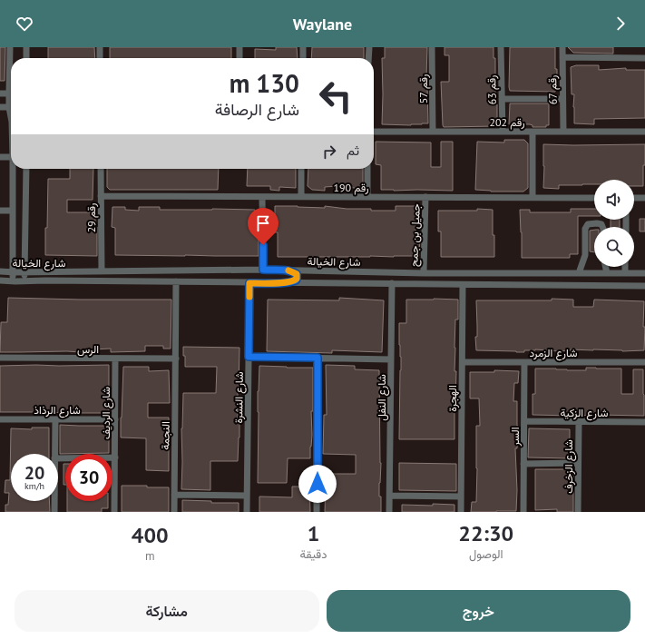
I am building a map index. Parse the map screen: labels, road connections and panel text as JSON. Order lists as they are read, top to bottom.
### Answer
{
  "streets": {
    "street": [
      "رقم 57",
      "رقم 63",
      "رقم 67",
      "رقم 202",
      "رقم 190",
      "رقم 29",
      "جميل بن جمح",
      "شارع الخيالة",
      "الرس",
      "شارع الزمرد",
      "شارع النشرة",
      "شارع النفل",
      "الهجرة",
      "شارع الرذاذ",
      "شارع الزكية",
      "شارع الرديف",
      "النجمة",
      "السر",
      "شارع الزخرف"
    ]
  },
  "crossings": [
    ["رقم 57", "رقم 202"],
    ["رقم 63", "رقم 202"],
    ["رقم 67", "رقم 202"],
    ["رقم 190", "رقم 29"],
    ["رقم 190", "جميل بن جمح"],
    ["رقم 29", "شارع الخيالة"],
    ["جميل بن جمح", "شارع الخيالة"],
    ["شارع الخيالة", "شارع النشرة"],
    ["شارع الخيالة", "شارع النفل"],
    ["شارع الخيالة", "الهجرة"],
    ["شارع الخيالة", "النجمة"],
    ["الرس", "شارع الرديف"],
    ["الرس", "النجمة"],
    ["شارع الزمرد", "الهجرة"],
    ["شارع الزمرد", "السر"],
    ["شارع الرذاذ", "شارع الرديف"],
    ["شارع الزكية", "السر"],
    ["شارع الزكية", "شارع الزخرف"]
  ],
  "page": {
    "header": "Waylane",
    "turn": ["130 m", "شارع الرصافة"],
    "then": "ثم",
    "speed": "20 km/h",
    "limit": "30",
    "eta": [
      "22:30",
      "الوصول",
      "1",
      "دقيقة",
      "400",
      "m"
    ],
    "buttons": ["خروج", "مشاركة"]
  }
}
